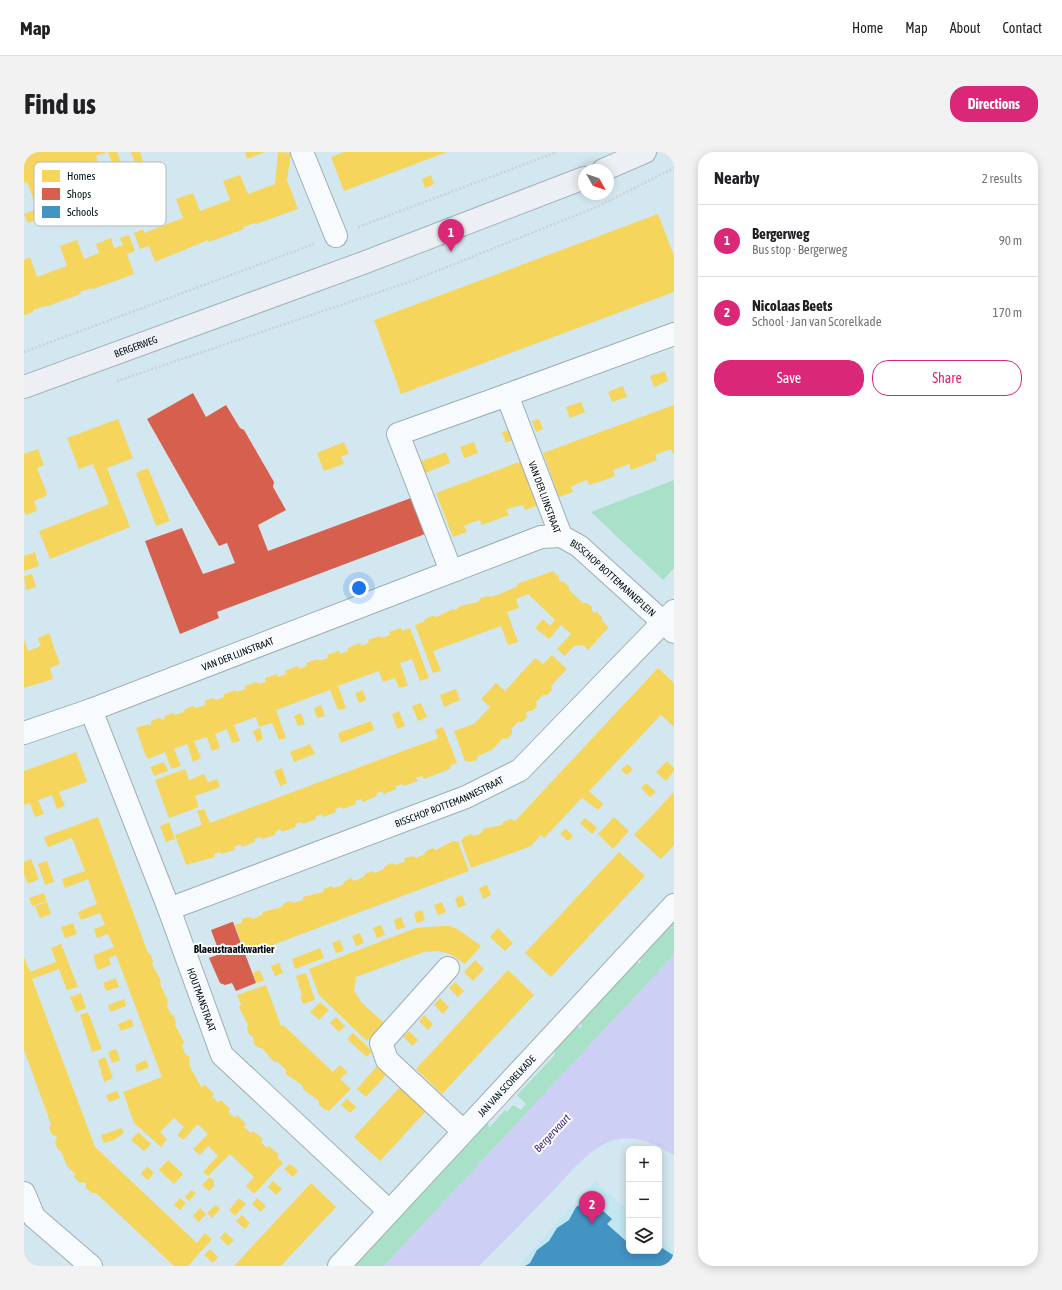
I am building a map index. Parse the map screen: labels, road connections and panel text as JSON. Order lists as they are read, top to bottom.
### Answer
{
  "streets": {
    "main road": ["BERGERWEG"],
    "street": [
      "VAN DER LIJNSTRAAT",
      "BISSCHOP BOTTEMANNEPLEIN",
      "BISSCHOP BOTTEMANNESTRAAT",
      "HOUTMANSTRAAT",
      "JAN VAN SCORELKADE"
    ]
  },
  "crossings": [
    ["VAN DER LIJNSTRAAT", "BISSCHOP BOTTEMANNEPLEIN"],
    ["VAN DER LIJNSTRAAT", "HOUTMANSTRAAT"],
    ["BISSCHOP BOTTEMANNEPLEIN", "BISSCHOP BOTTEMANNESTRAAT"],
    ["BISSCHOP BOTTEMANNESTRAAT", "HOUTMANSTRAAT"],
    ["HOUTMANSTRAAT", "JAN VAN SCORELKADE"]
  ],
  "districts": ["Blaeustraatkwartier"],
  "water": ["Bergervaart"],
  "legend": ["Homes", "Shops", "Schools"],
  "north": "bottom right",
  "page": {
    "header": "Map",
    "nav": [
      "Home",
      "Map",
      "About",
      "Contact"
    ],
    "buttons": [
      "Directions",
      ["Save", "Share"]
    ],
    "title": "Find us",
    "heading": ["Nearby", "2 results"],
    "list": [
      {
        "mark": "1",
        "name": "Bergerweg",
        "note": "Bus stop · Bergerweg",
        "value": "90 m"
      },
      {
        "mark": "2",
        "name": "Nicolaas Beets",
        "note": "School · Jan van Scorelkade",
        "value": "170 m"
      }
    ],
    "pins": ["1", "2"],
    "map_buttons": ["+", "−"]
  }
}
